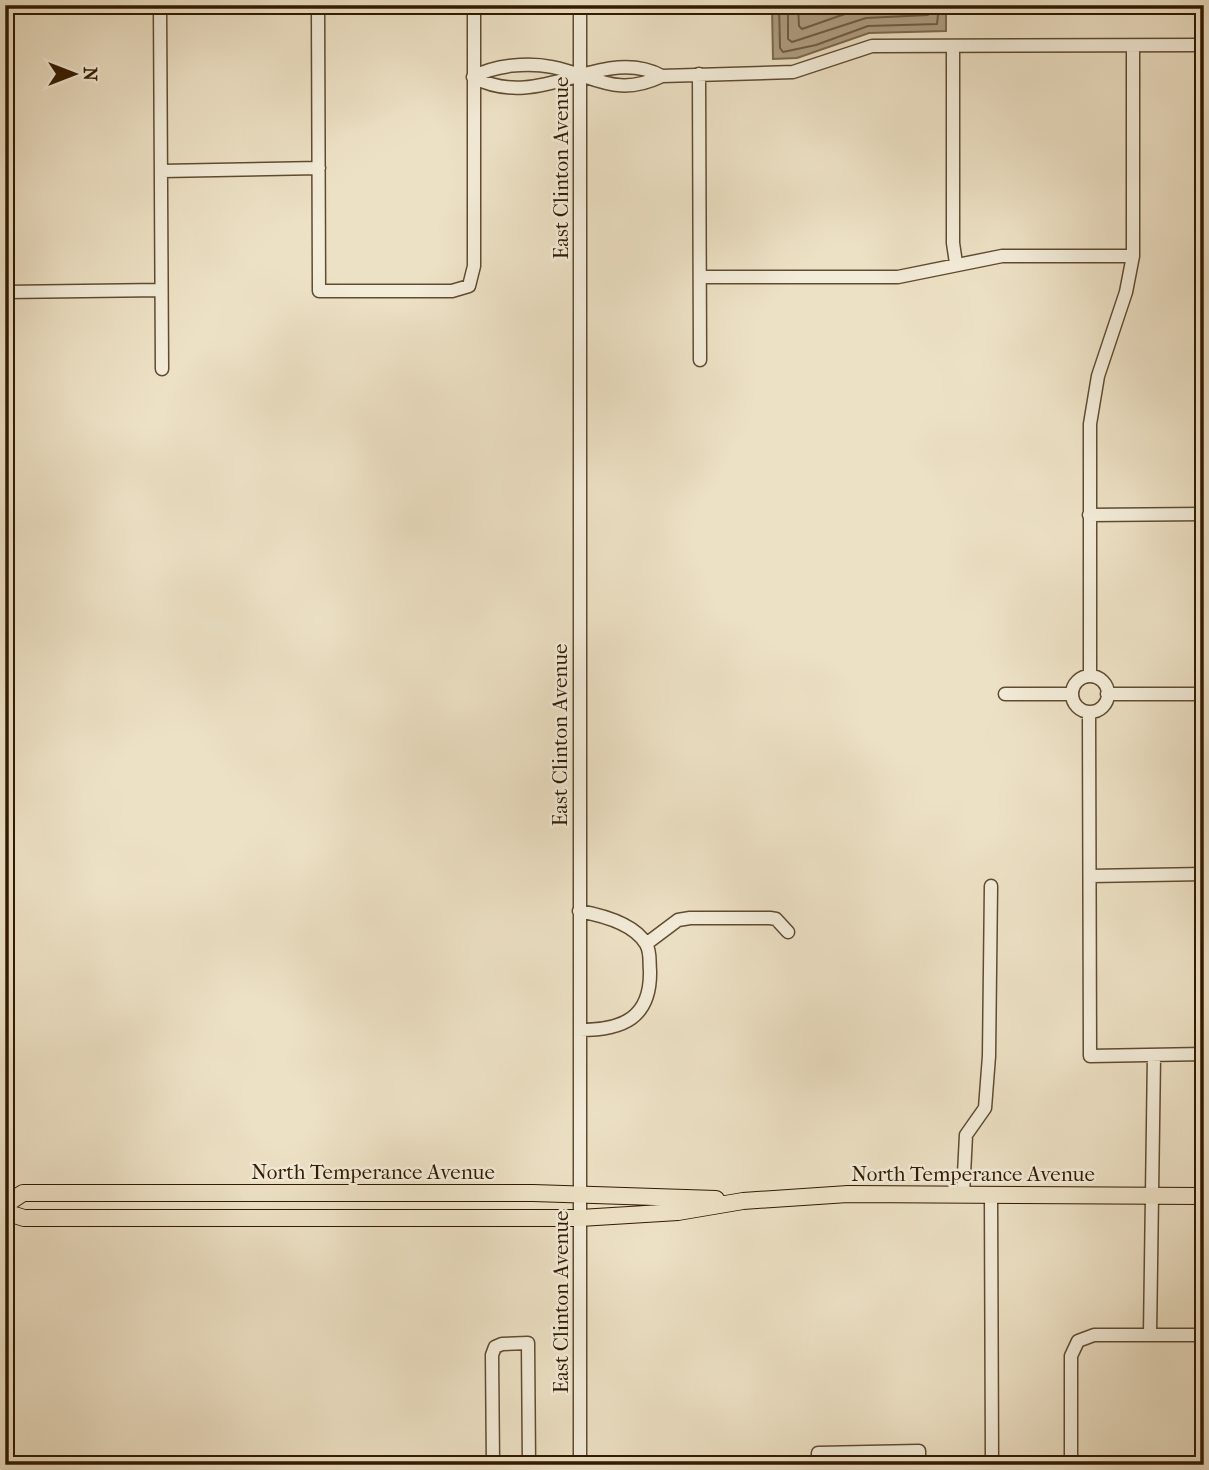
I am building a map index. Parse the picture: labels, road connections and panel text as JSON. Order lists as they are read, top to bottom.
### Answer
{
  "streets": {
    "main road": ["North Temperance Avenue"],
    "street": ["East Clinton Avenue"]
  },
  "crossings": [
    ["East Clinton Avenue", "North Temperance Avenue"]
  ],
  "north": "right"
}
